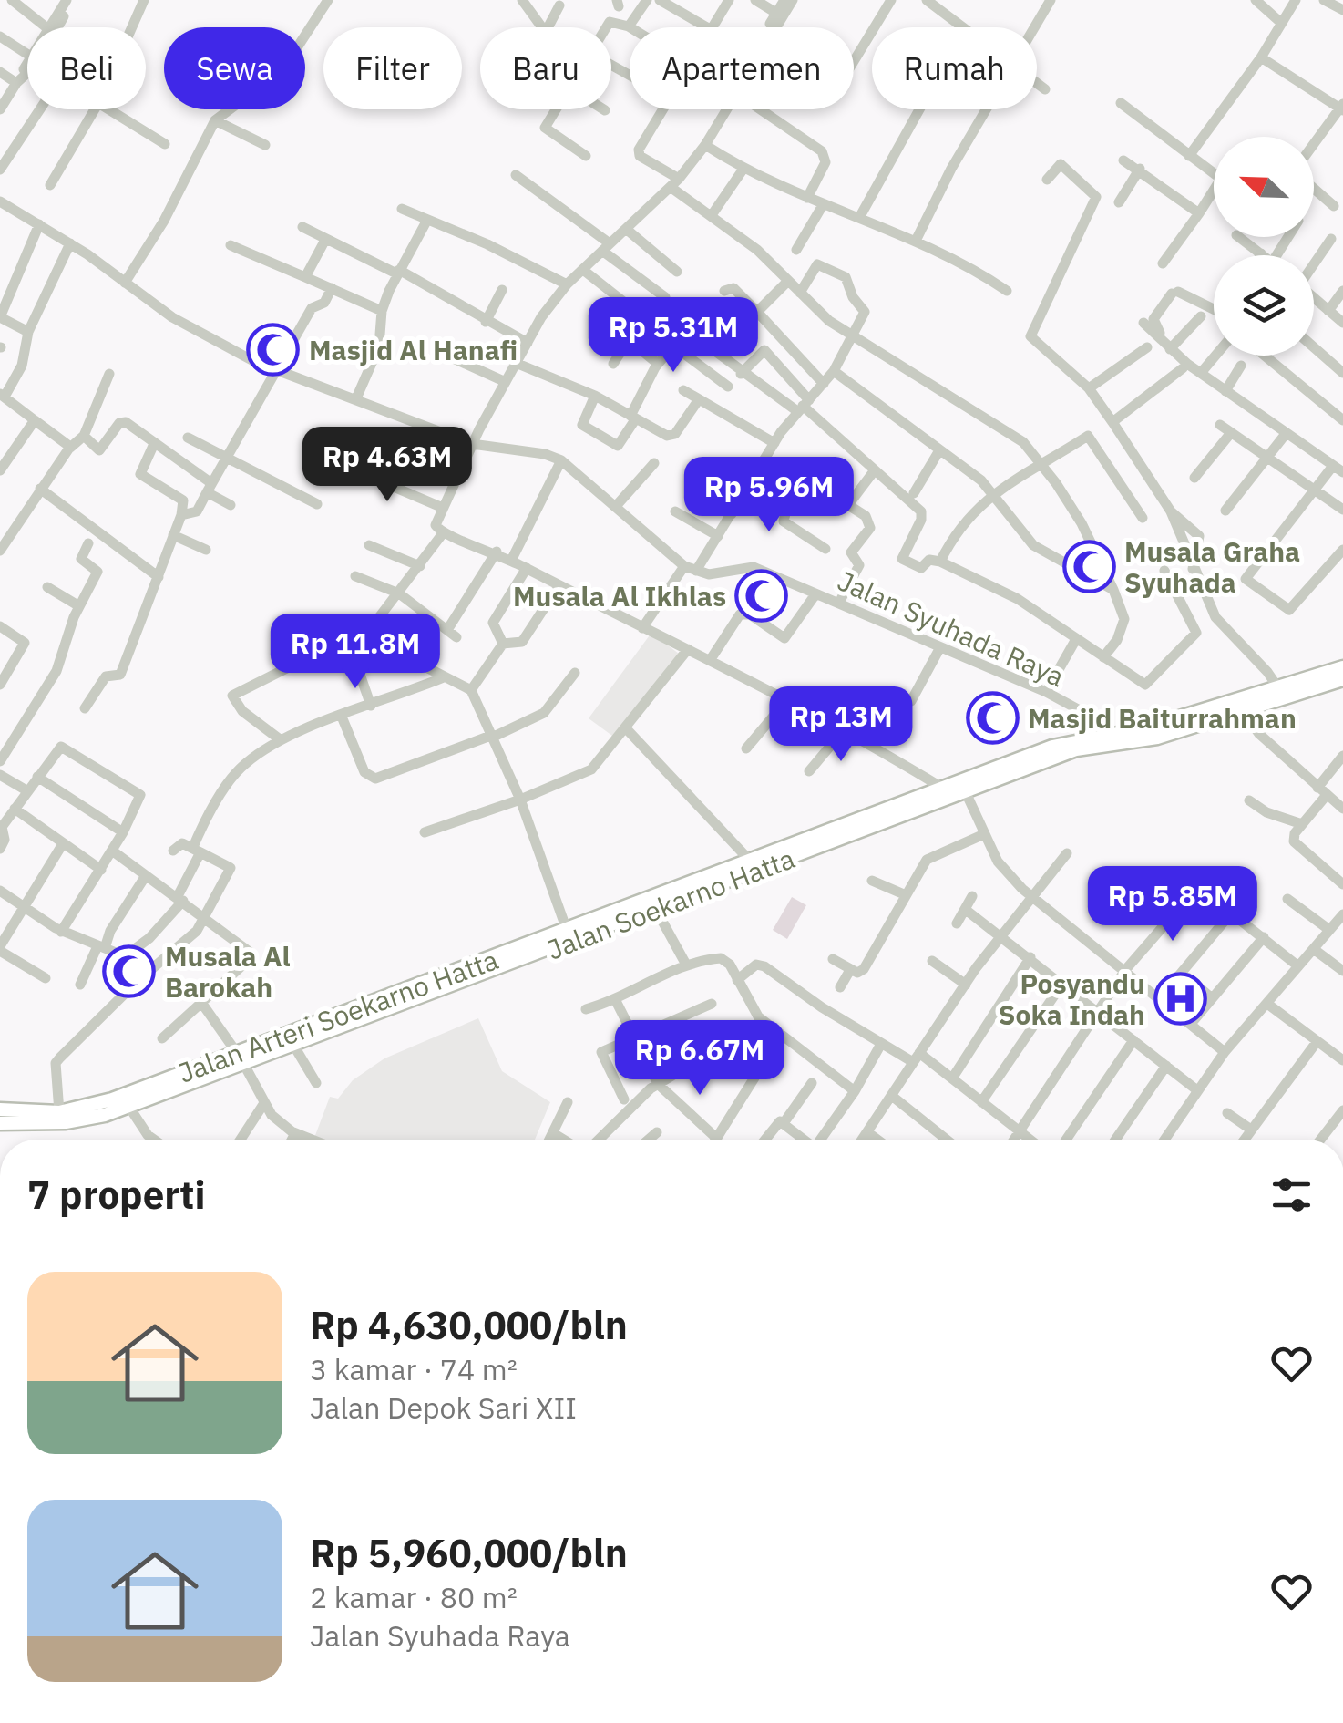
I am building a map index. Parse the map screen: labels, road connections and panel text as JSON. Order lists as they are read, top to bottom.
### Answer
{
  "streets": {
    "main road": ["Jalan Soekarno Hatta", "Jalan Arteri Soekarno Hatta"],
    "street": ["Jalan Syuhada Raya"]
  },
  "crossings": [
    ["Jalan Syuhada Raya", "Jalan Arteri Soekarno Hatta"],
    ["Jalan Soekarno Hatta", "Jalan Arteri Soekarno Hatta"]
  ],
  "places": {
    "mosque": [
      "Masjid Al Hanafi",
      "Musala Graha Syuhada",
      "Musala Al Ikhlas",
      "Masjid Baiturrahman",
      "Musala Al Barokah"
    ],
    "hospital": ["Posyandu Soka Indah"]
  },
  "north": "top left",
  "page": {
    "chip": [
      "Beli",
      "Sewa",
      "Filter",
      "Baru",
      "Apartemen",
      "Rumah"
    ],
    "price": [
      "Rp 5.31M",
      "Rp 4.63M",
      "Rp 5.96M",
      "Rp 11.8M",
      "Rp 13M",
      "Rp 5.85M",
      "Rp 6.67M"
    ],
    "heading": "7 properti",
    "list": [
      {
        "name": "Rp 4,630,000/bln",
        "note": "3 kamar · 74 m² · Jalan Depok Sari XII"
      },
      {
        "name": "Rp 5,960,000/bln",
        "note": "2 kamar · 80 m² · Jalan Syuhada Raya"
      }
    ]
  }
}
